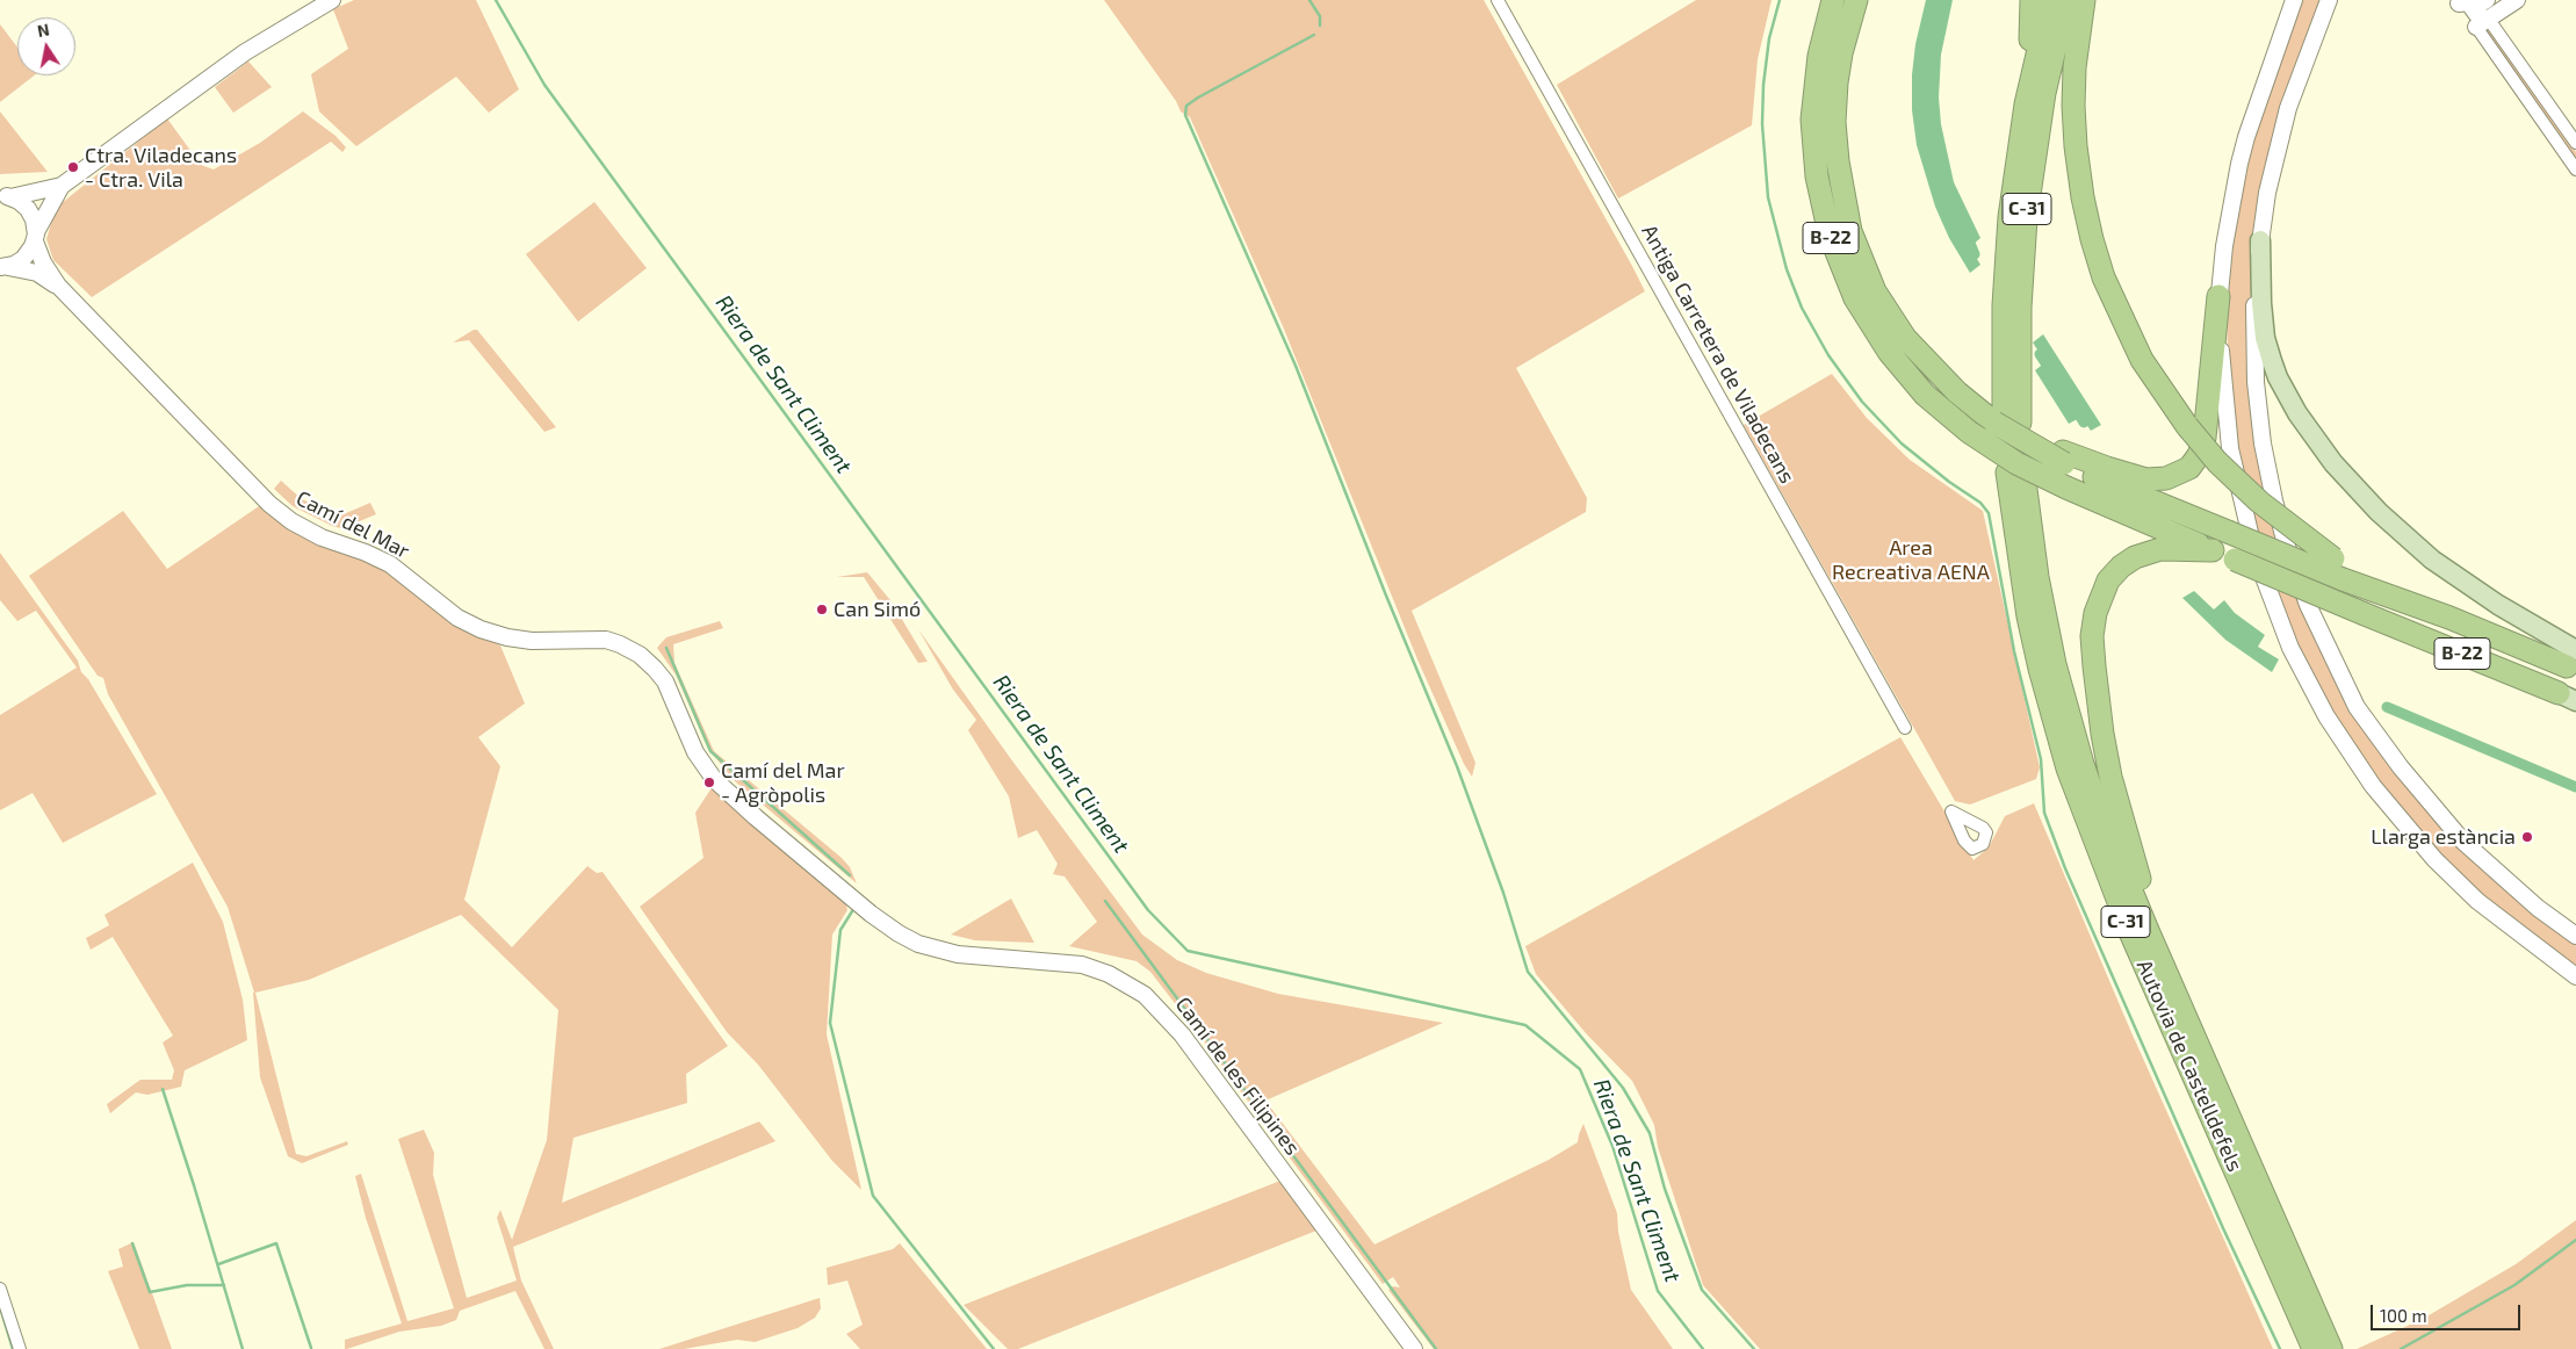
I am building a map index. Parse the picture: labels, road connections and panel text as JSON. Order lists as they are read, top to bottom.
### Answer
{
  "streets": {
    "highway": ["C-31", "B-22", "Autovia de Castelldefels"],
    "main road": ["Camí del Mar", "Camí de les Filipines"],
    "street": ["Antiga Carretera de Viladecans"]
  },
  "crossings": [
    ["Camí del Mar", "Camí de les Filipines"]
  ],
  "water": ["Riera de Sant Climent"],
  "parks": ["Area Recreativa AENA"],
  "places": [
    "Ctra. Viladecans - Ctra. Vila",
    "Can Simó",
    "Camí del Mar - Agròpolis",
    "Llarga estància"
  ],
  "scale_bar": "100 m",
  "north": "top"
}
